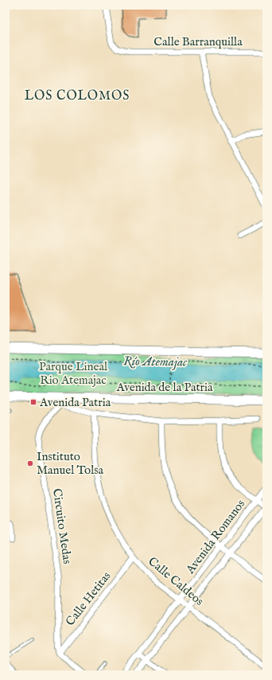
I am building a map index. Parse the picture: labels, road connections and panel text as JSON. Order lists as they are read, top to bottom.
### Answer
{
  "streets": {
    "main road": ["Avenida de la Patria"],
    "street": [
      "Calle Barranquilla",
      "Circuito Medas",
      "Avenida Romanos",
      "Calle Caldeos",
      "Calle Hetitas"
    ]
  },
  "crossings": [
    ["Avenida de la Patria", "Circuito Medas"],
    ["Circuito Medas", "Calle Hetitas"],
    ["Avenida Romanos", "Calle Caldeos"],
    ["Calle Caldeos", "Calle Hetitas"]
  ],
  "districts": ["LOS COLOMOS"],
  "water": ["Río Atemajac"],
  "parks": ["Parque Lineal Rio Atemajac"],
  "places": {
    "transit": ["Avenida Patria"],
    "other": ["Instituto Manuel Tolsa"]
  }
}
